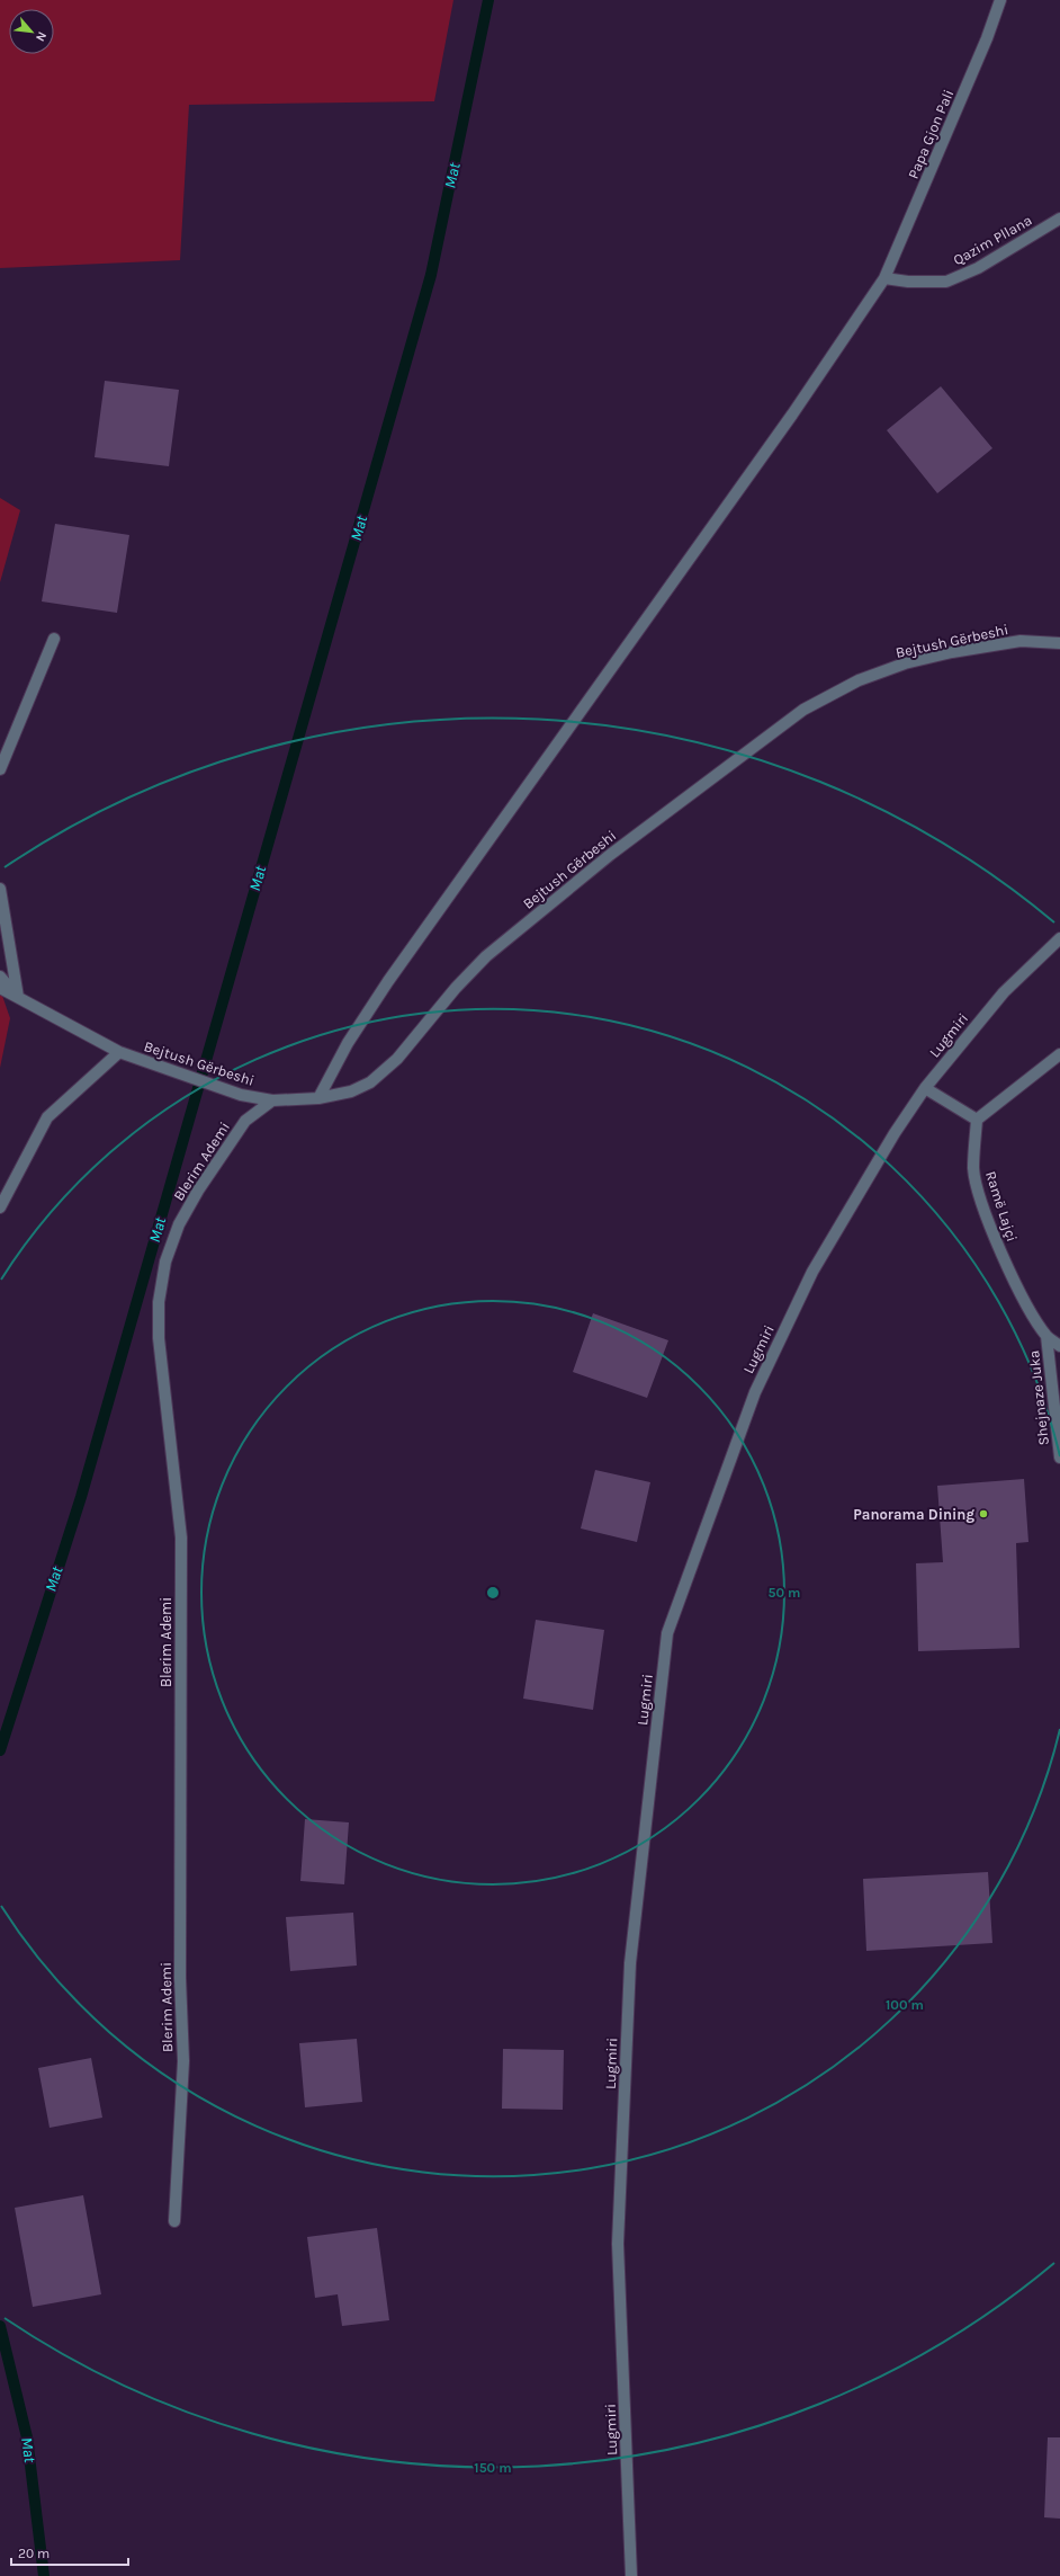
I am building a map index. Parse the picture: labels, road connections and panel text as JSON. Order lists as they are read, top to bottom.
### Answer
{
  "streets": {
    "street": [
      "Papa Gjon Pali",
      "Qazim Pllana",
      "Bejtush Gërbeshi",
      "Lugmiri",
      "Blerim Ademi",
      "Ramë Lajçi",
      "Shejnaze Juka"
    ]
  },
  "crossings": [
    ["Papa Gjon Pali", "Qazim Pllana"],
    ["Papa Gjon Pali", "Bejtush Gërbeshi"],
    ["Bejtush Gërbeshi", "Blerim Ademi"],
    ["Ramë Lajçi", "Shejnaze Juka"]
  ],
  "water": ["Mat"],
  "places": ["Panorama Dining"],
  "scale_bar": "20 m",
  "north": "bottom right",
  "rings": ["50 m", "100 m", "150 m"]
}
